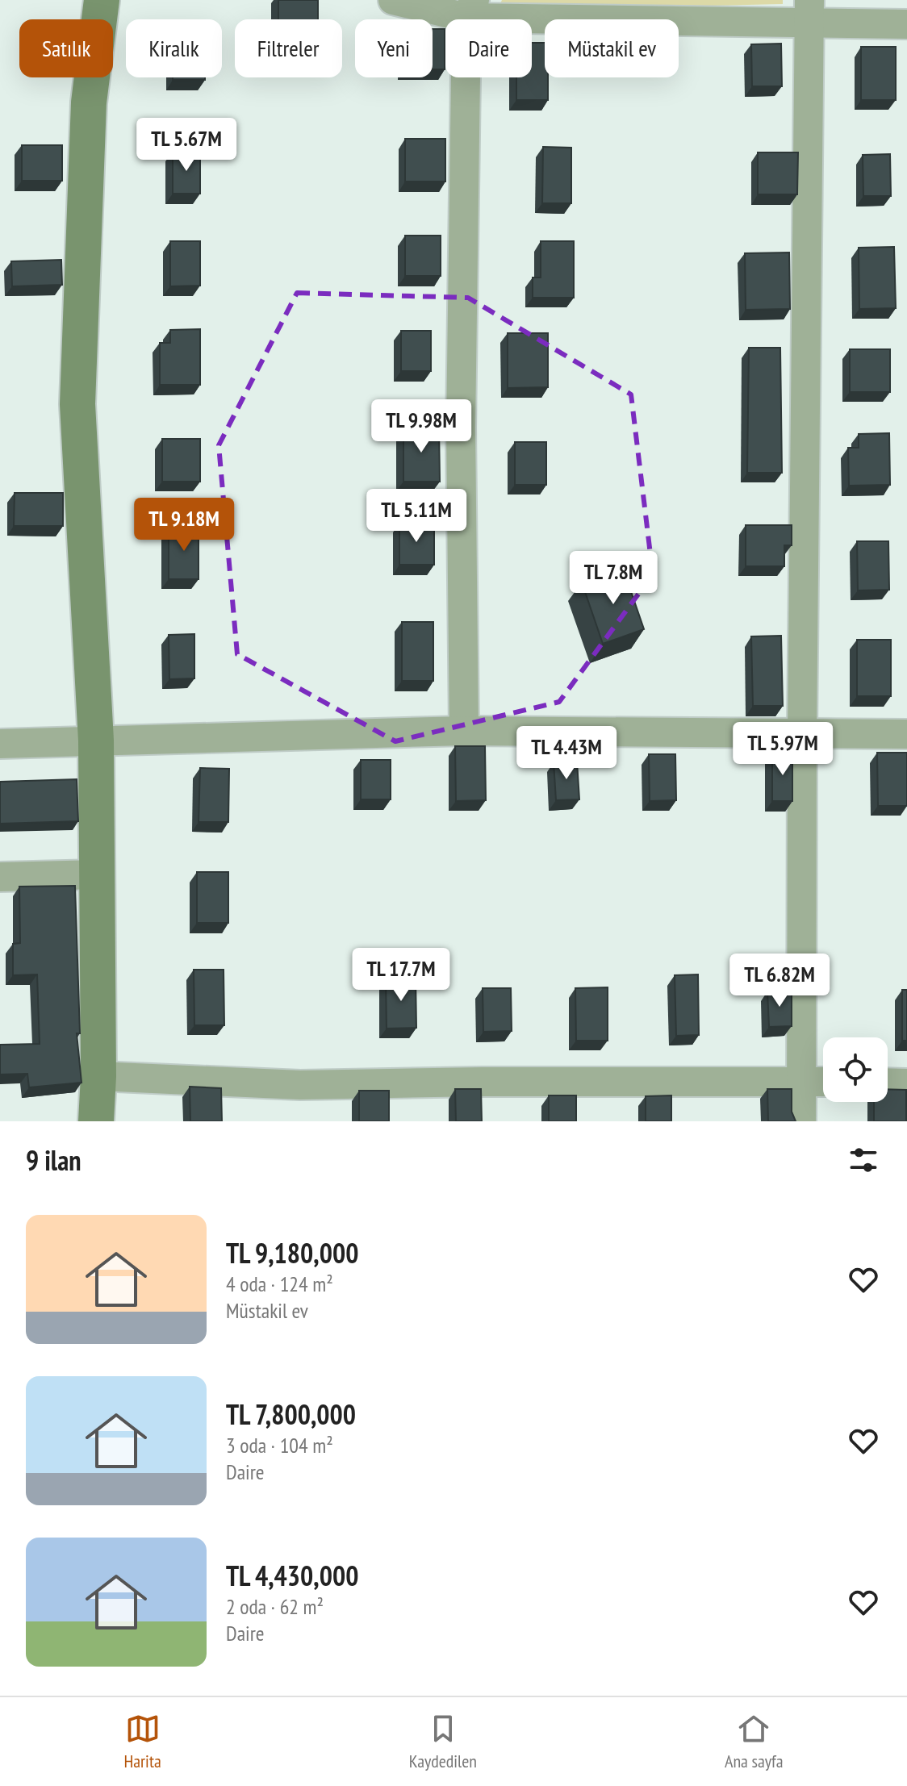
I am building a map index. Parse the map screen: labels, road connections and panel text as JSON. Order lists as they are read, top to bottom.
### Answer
{
  "page": {
    "chip": [
      "Satılık",
      "Kiralık",
      "Filtreler",
      "Yeni",
      "Daire",
      "Müstakil ev"
    ],
    "price": [
      "TL 5.67M",
      "TL 9.98M",
      "TL 5.11M",
      "TL 9.18M",
      "TL 7.8M",
      "TL 5.97M",
      "TL 4.43M",
      "TL 17.7M",
      "TL 6.82M"
    ],
    "heading": "9 ilan",
    "list": [
      {
        "name": "TL 9,180,000",
        "note": "4 oda · 124 m² · Müstakil ev"
      },
      {
        "name": "TL 7,800,000",
        "note": "3 oda · 104 m² · Daire"
      },
      {
        "name": "TL 4,430,000",
        "note": "2 oda · 62 m² · Daire"
      }
    ],
    "tabs": ["Harita", "Kaydedilen", "Ana sayfa"]
  }
}
